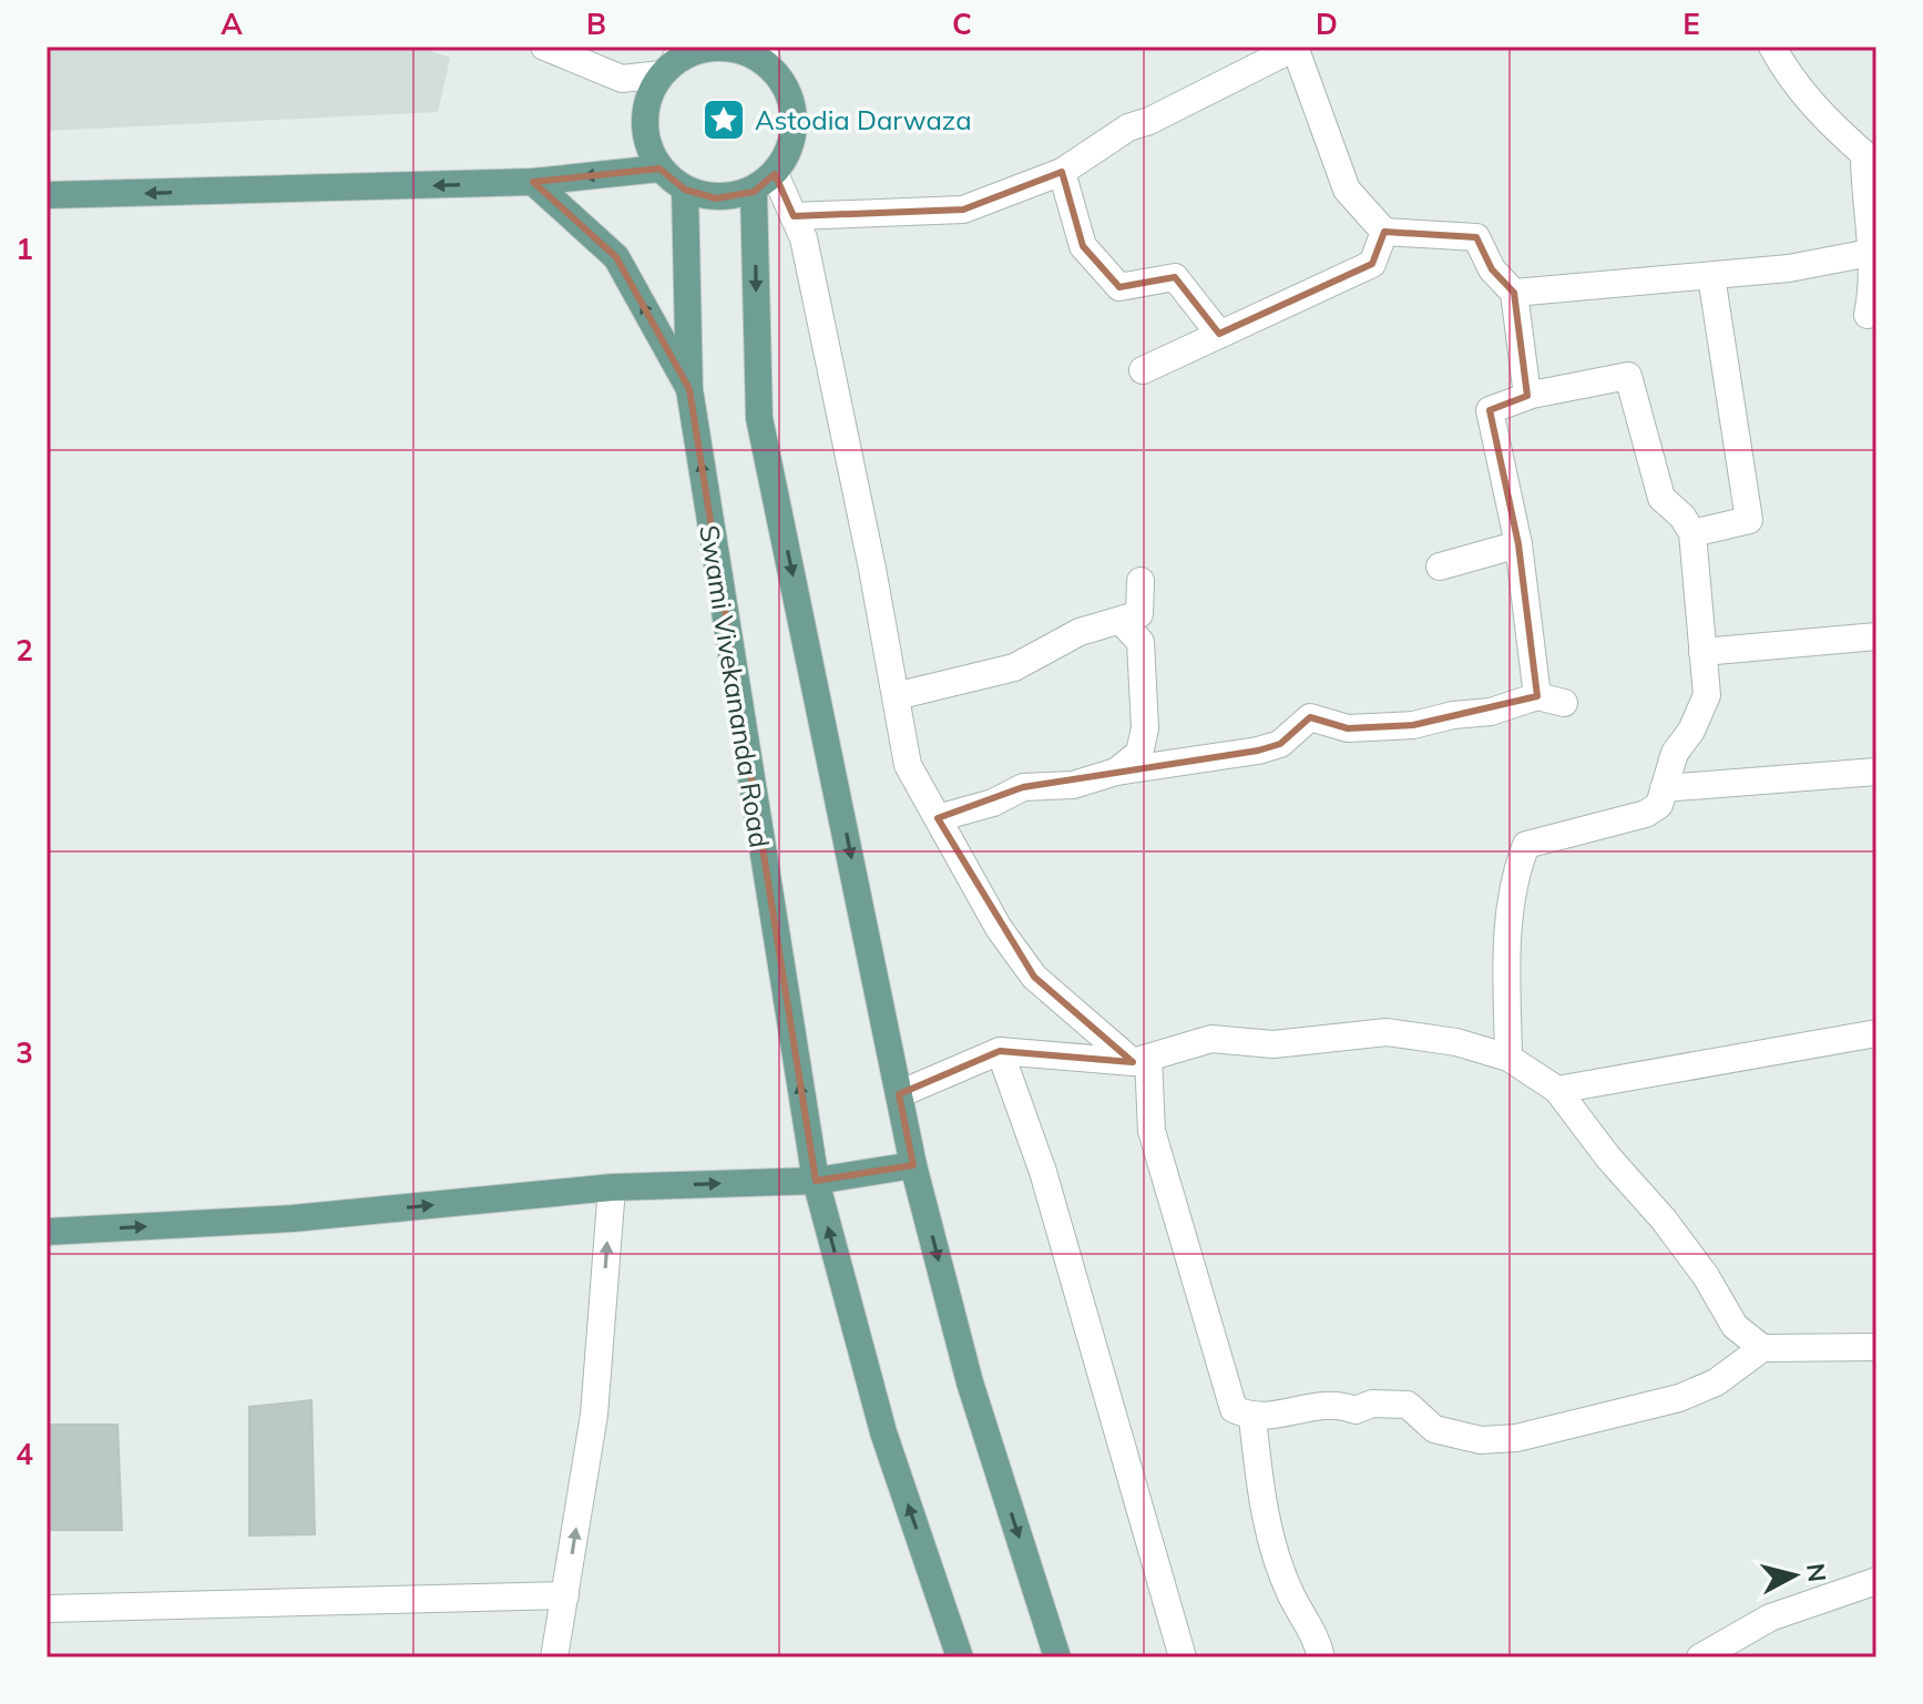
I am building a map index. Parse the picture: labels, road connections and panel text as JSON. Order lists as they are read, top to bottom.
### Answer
{
  "streets": {
    "main road": ["Swami Vivekananda Road"]
  },
  "places": {
    "place": ["Astodia Darwaza"]
  },
  "north": "right",
  "grid": {
    "columns": [
      "A",
      "B",
      "C",
      "D",
      "E"
    ],
    "rows": [
      "1",
      "2",
      "3",
      "4"
    ]
  }
}
